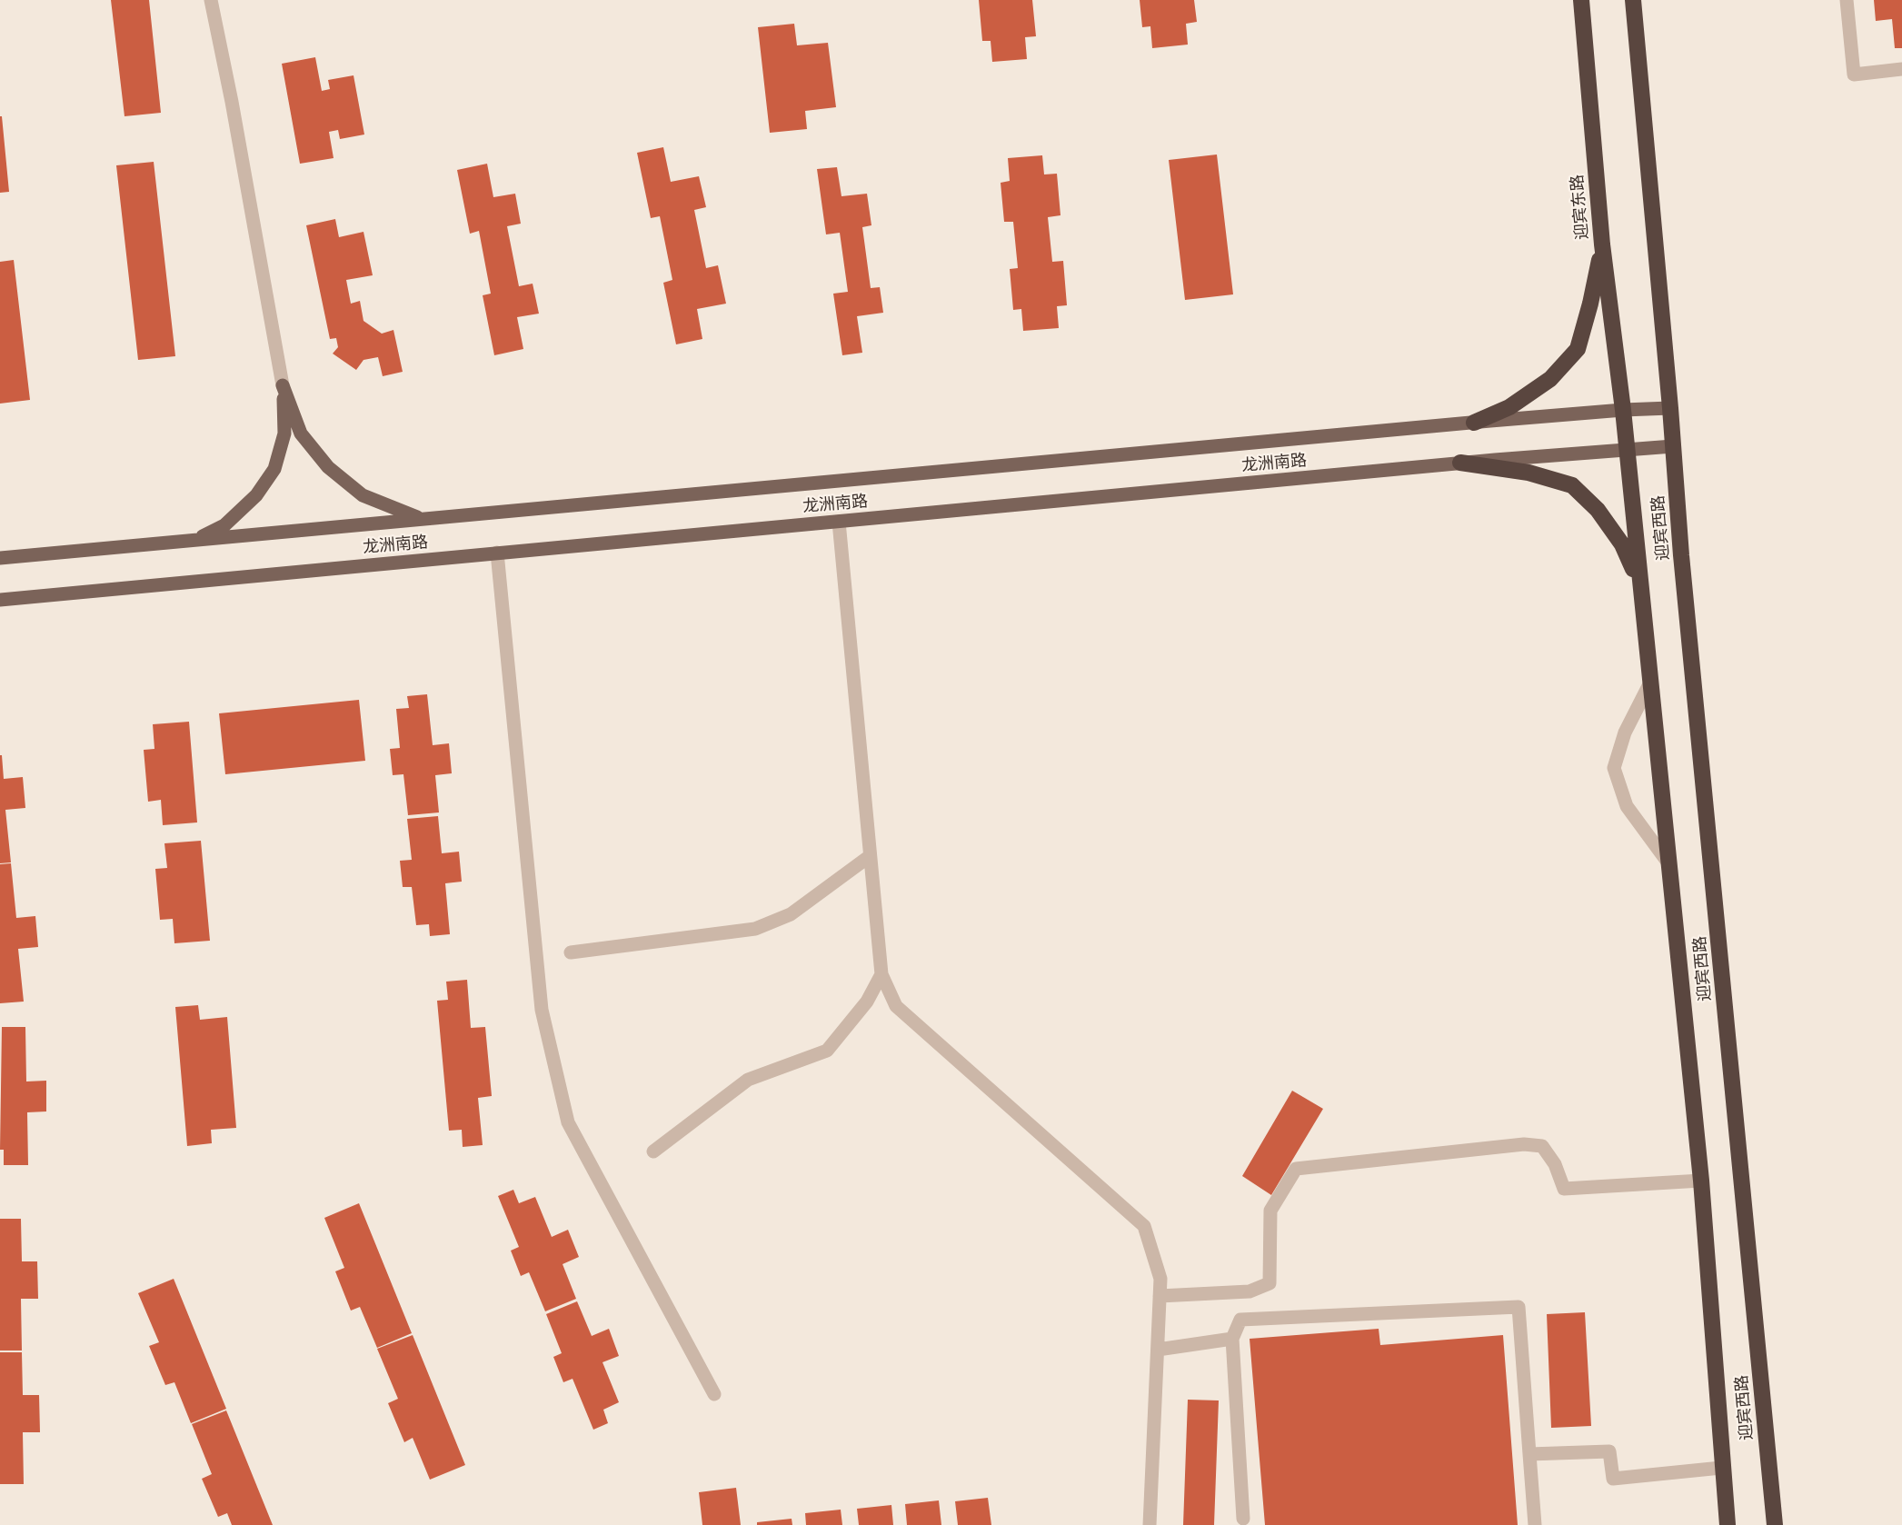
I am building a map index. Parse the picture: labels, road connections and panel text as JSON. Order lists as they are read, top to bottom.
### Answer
{
  "streets": {
    "highway": ["迎宾东路", "迎宾西路"],
    "main road": ["龙洲南路"]
  },
  "crossings": [
    ["迎宾东路", "龙洲南路"],
    ["迎宾东路", "迎宾西路"],
    ["龙洲南路", "迎宾西路"]
  ]
}
